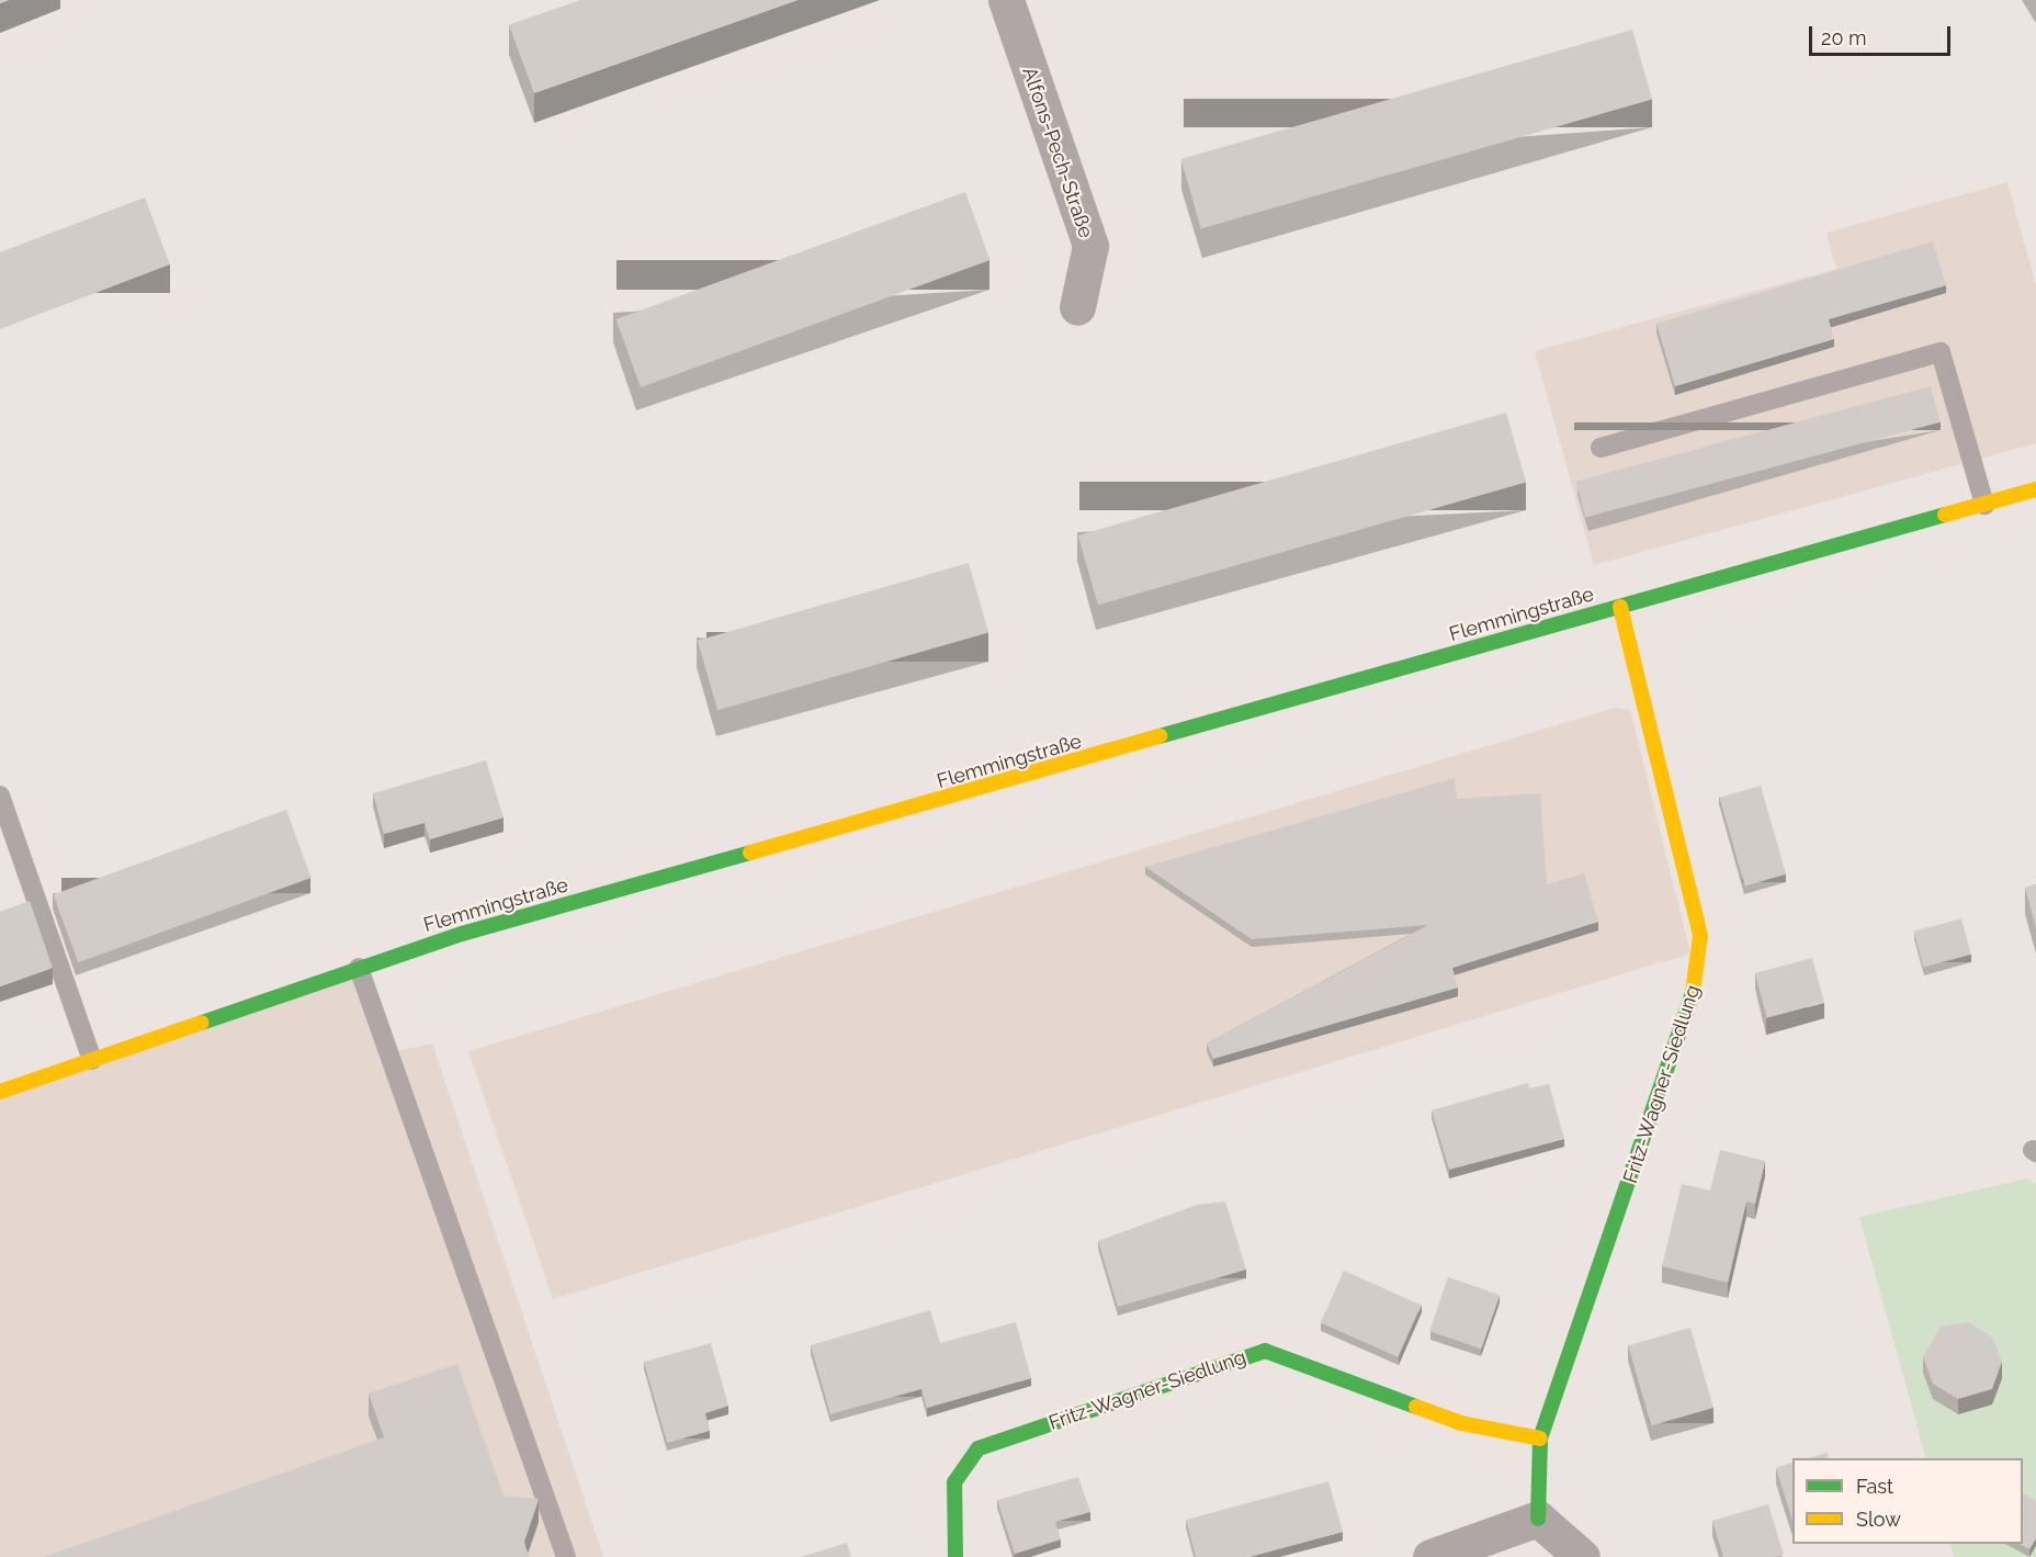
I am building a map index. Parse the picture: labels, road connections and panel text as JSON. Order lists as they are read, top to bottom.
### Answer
{
  "streets": {
    "street": ["Alfons-Pech-Straße", "Flemmingstraße", "Fritz-Wagner-Siedlung"]
  },
  "crossings": [
    ["Flemmingstraße", "Fritz-Wagner-Siedlung"]
  ],
  "legend": ["Fast", "Slow"],
  "scale_bar": "20 m"
}
